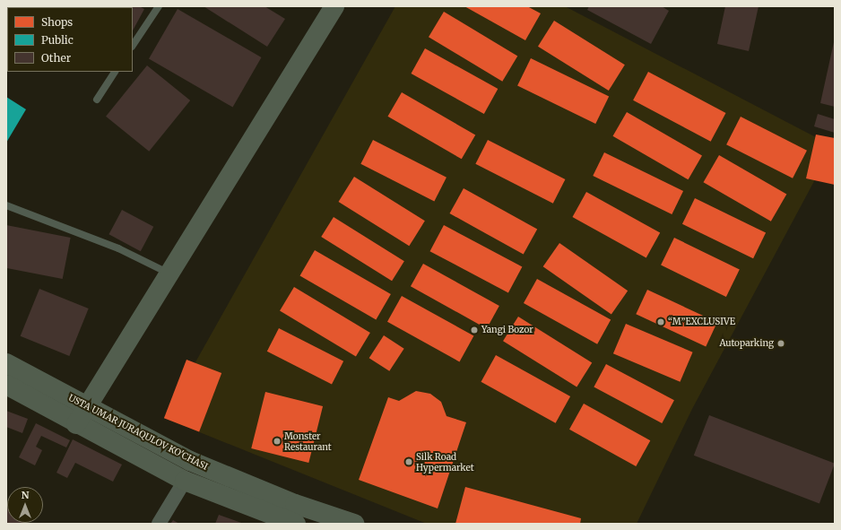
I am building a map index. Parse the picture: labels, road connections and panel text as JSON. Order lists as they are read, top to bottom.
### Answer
{
  "streets": {
    "main road": ["USTA UMAR JURAQULOV KO'CHASI"]
  },
  "places": [
    "“M”EXCLUSIVE",
    "Yangi Bozor",
    "Autoparking",
    "Monster Restaurant",
    "Silk Road Hypermarket"
  ],
  "legend": ["Shops", "Public", "Other"],
  "north": "top"
}
